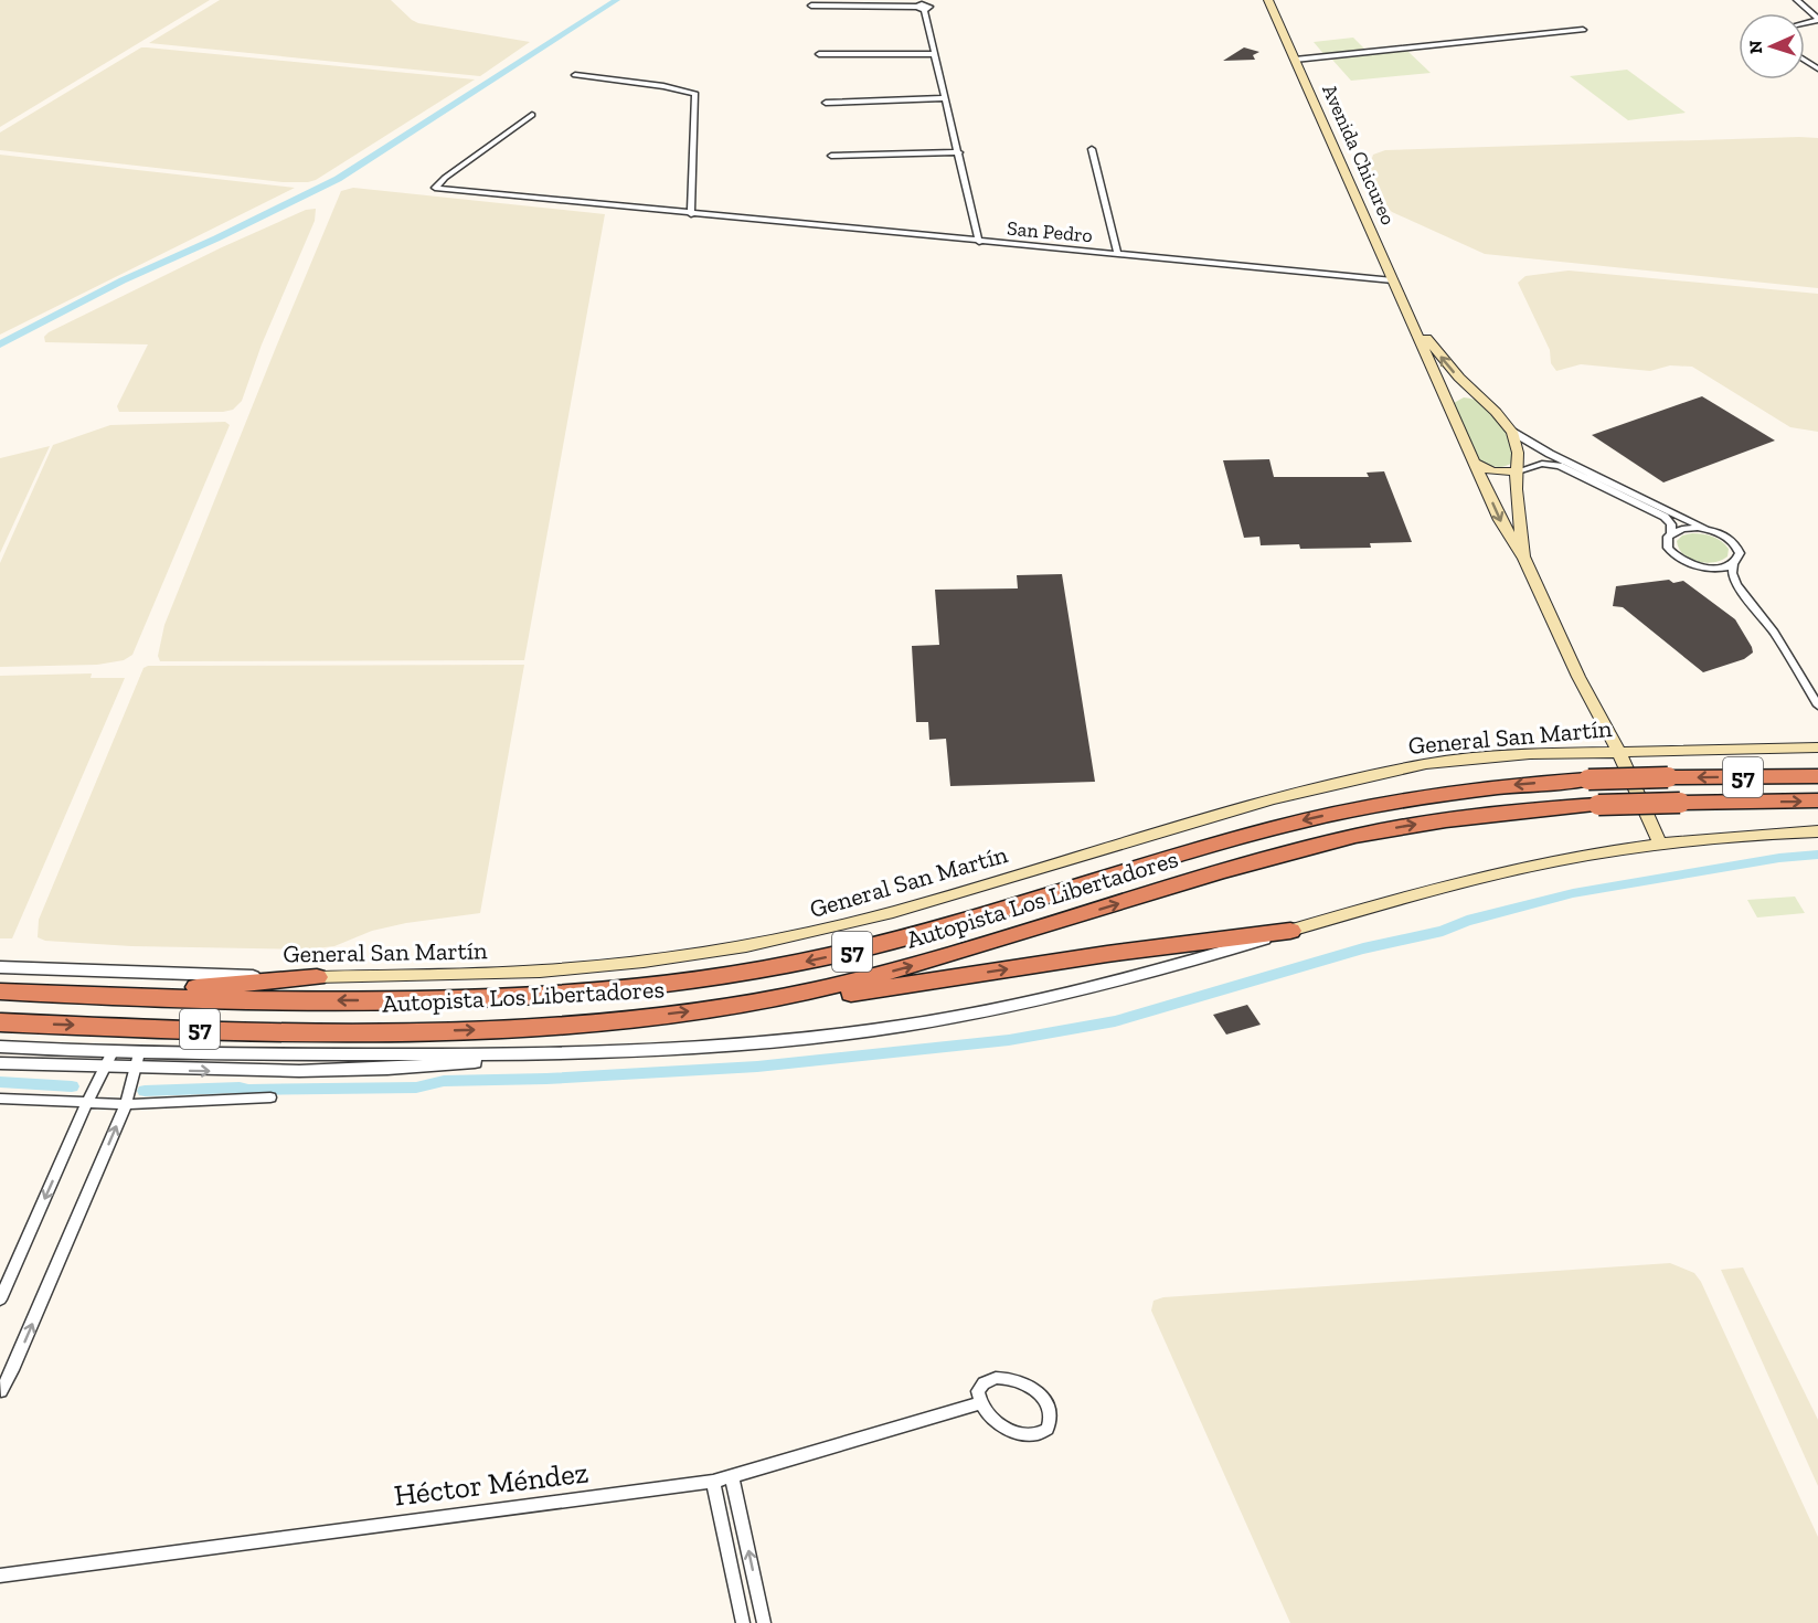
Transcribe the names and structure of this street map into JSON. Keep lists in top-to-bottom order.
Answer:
{
  "streets": {
    "highway": ["57", "Autopista Los Libertadores"],
    "main road": ["Avenida Chicureo", "General San Martín"],
    "street": ["San Pedro", "Héctor Méndez"]
  },
  "crossings": [
    ["Avenida Chicureo", "San Pedro"],
    ["Avenida Chicureo", "General San Martín"]
  ],
  "north": "left"
}
